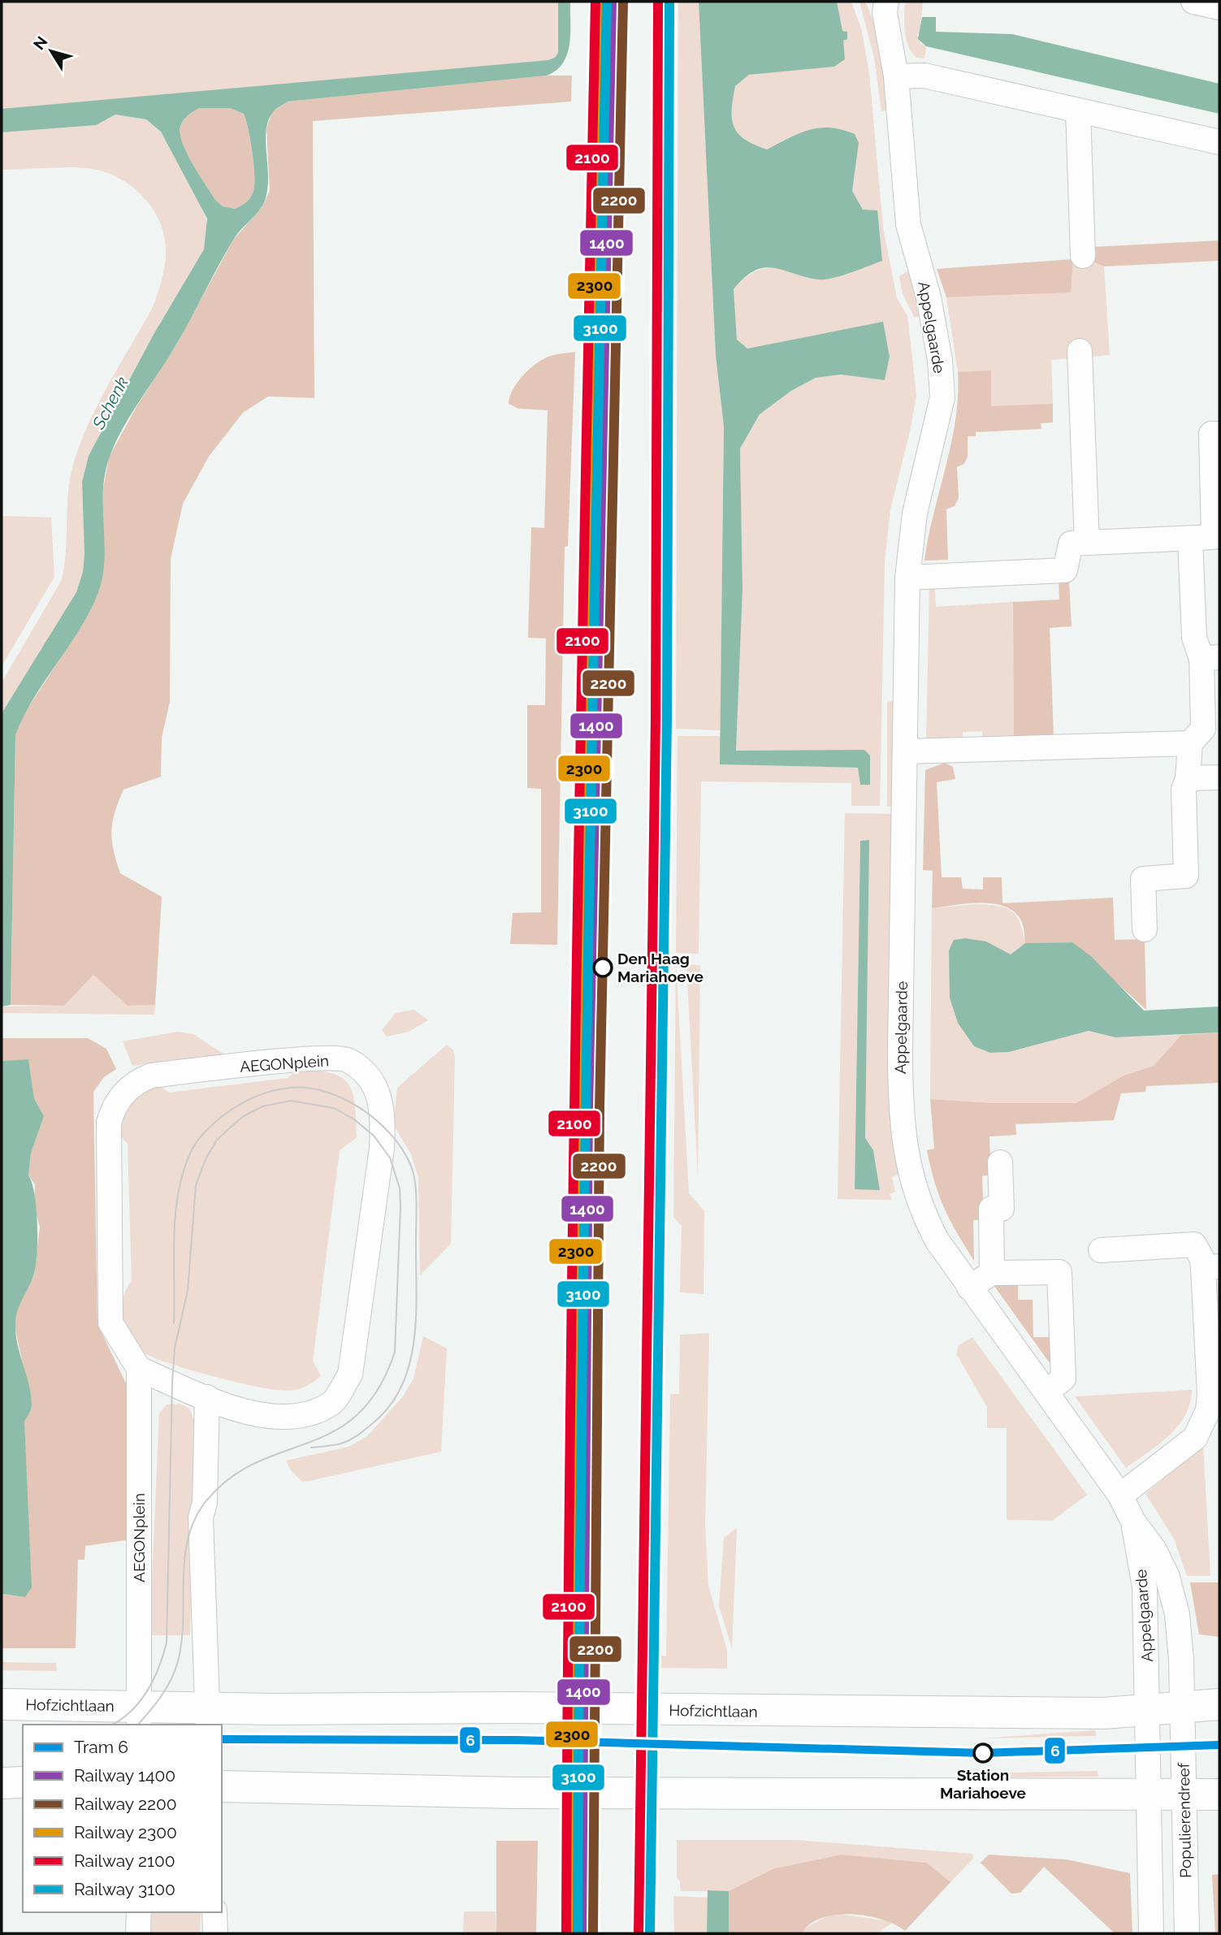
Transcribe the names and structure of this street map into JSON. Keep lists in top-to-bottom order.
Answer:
{
  "streets": {
    "main road": ["Hofzichtlaan"],
    "street": ["Appelgaarde", "AEGONplein", "Populierendreef"]
  },
  "crossings": [
    ["Appelgaarde", "Hofzichtlaan"],
    ["Appelgaarde", "Populierendreef"],
    ["AEGONplein", "Hofzichtlaan"],
    ["Hofzichtlaan", "Populierendreef"]
  ],
  "water": ["Schenk"],
  "places": ["Den Haag Mariahoeve", "Station Mariahoeve"],
  "lines": [
    "rail line 1400",
    "rail line 2200",
    "rail line 2300",
    "rail line 2100",
    "rail line 3100",
    "tram line 6"
  ],
  "legend": [
    "Tram 6",
    "Railway 1400",
    "Railway 2200",
    "Railway 2300",
    "Railway 2100",
    "Railway 3100"
  ],
  "north": "top left"
}
